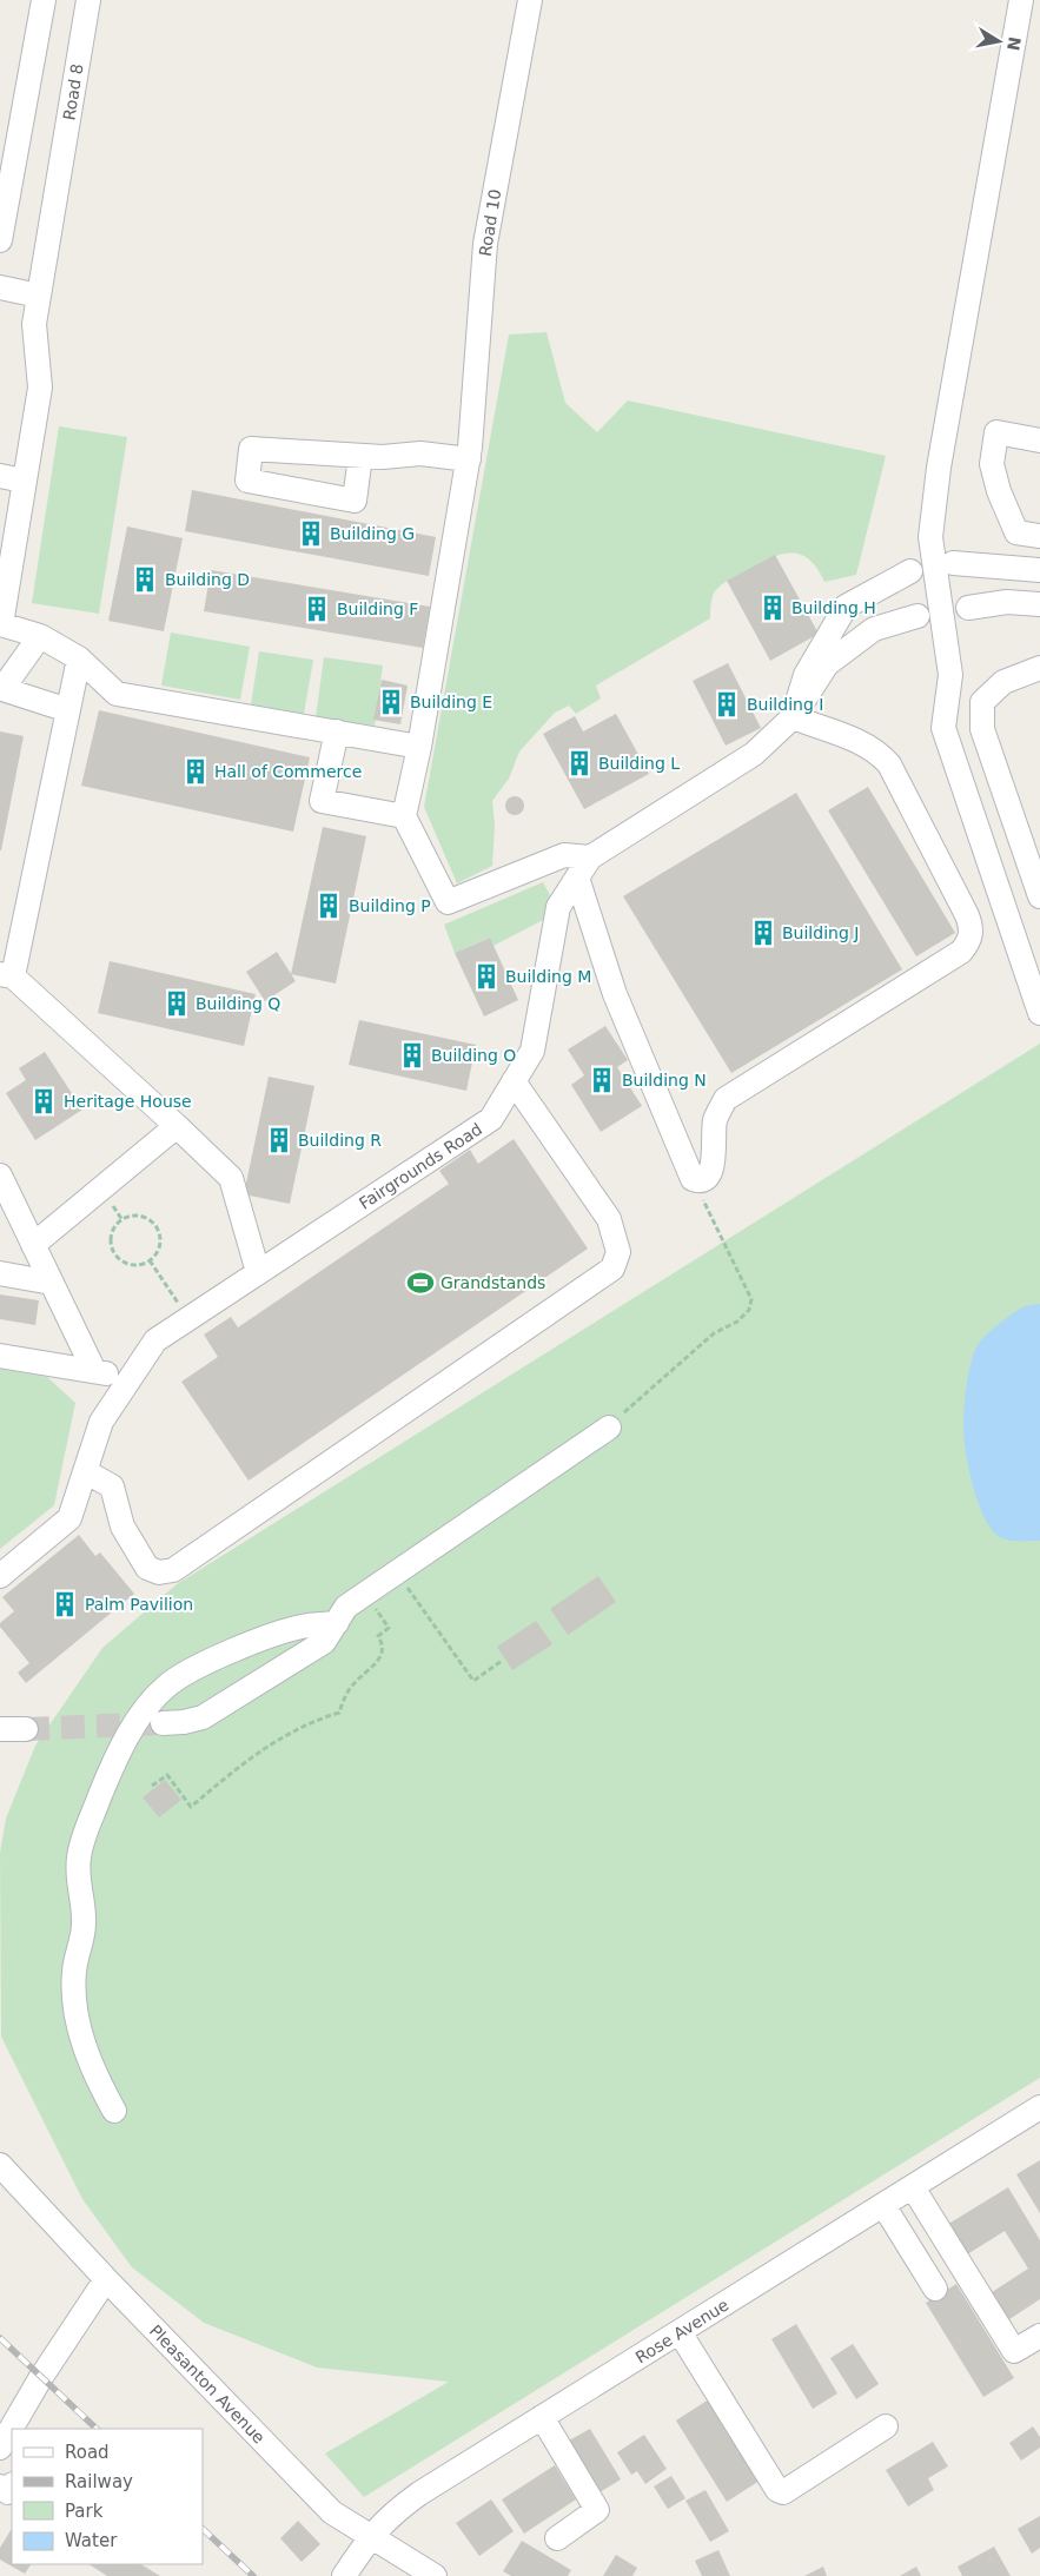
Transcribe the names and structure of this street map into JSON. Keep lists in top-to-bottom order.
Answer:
{
  "streets": {
    "street": [
      "Road 8",
      "Road 10",
      "Fairgrounds Road",
      "Rose Avenue",
      "Pleasanton Avenue"
    ]
  },
  "crossings": [
    ["Rose Avenue", "Pleasanton Avenue"]
  ],
  "places": {
    "building": [
      "Building G",
      "Building D",
      "Building H",
      "Building F",
      "Building E",
      "Building I",
      "Building L",
      "Hall of Commerce",
      "Building P",
      "Building J",
      "Building M",
      "Building Q",
      "Building O",
      "Building N",
      "Heritage House",
      "Building R",
      "Palm Pavilion"
    ],
    "sports": ["Grandstands"]
  },
  "legend": [
    "Road",
    "Railway",
    "Park",
    "Water"
  ],
  "north": "right"
}
